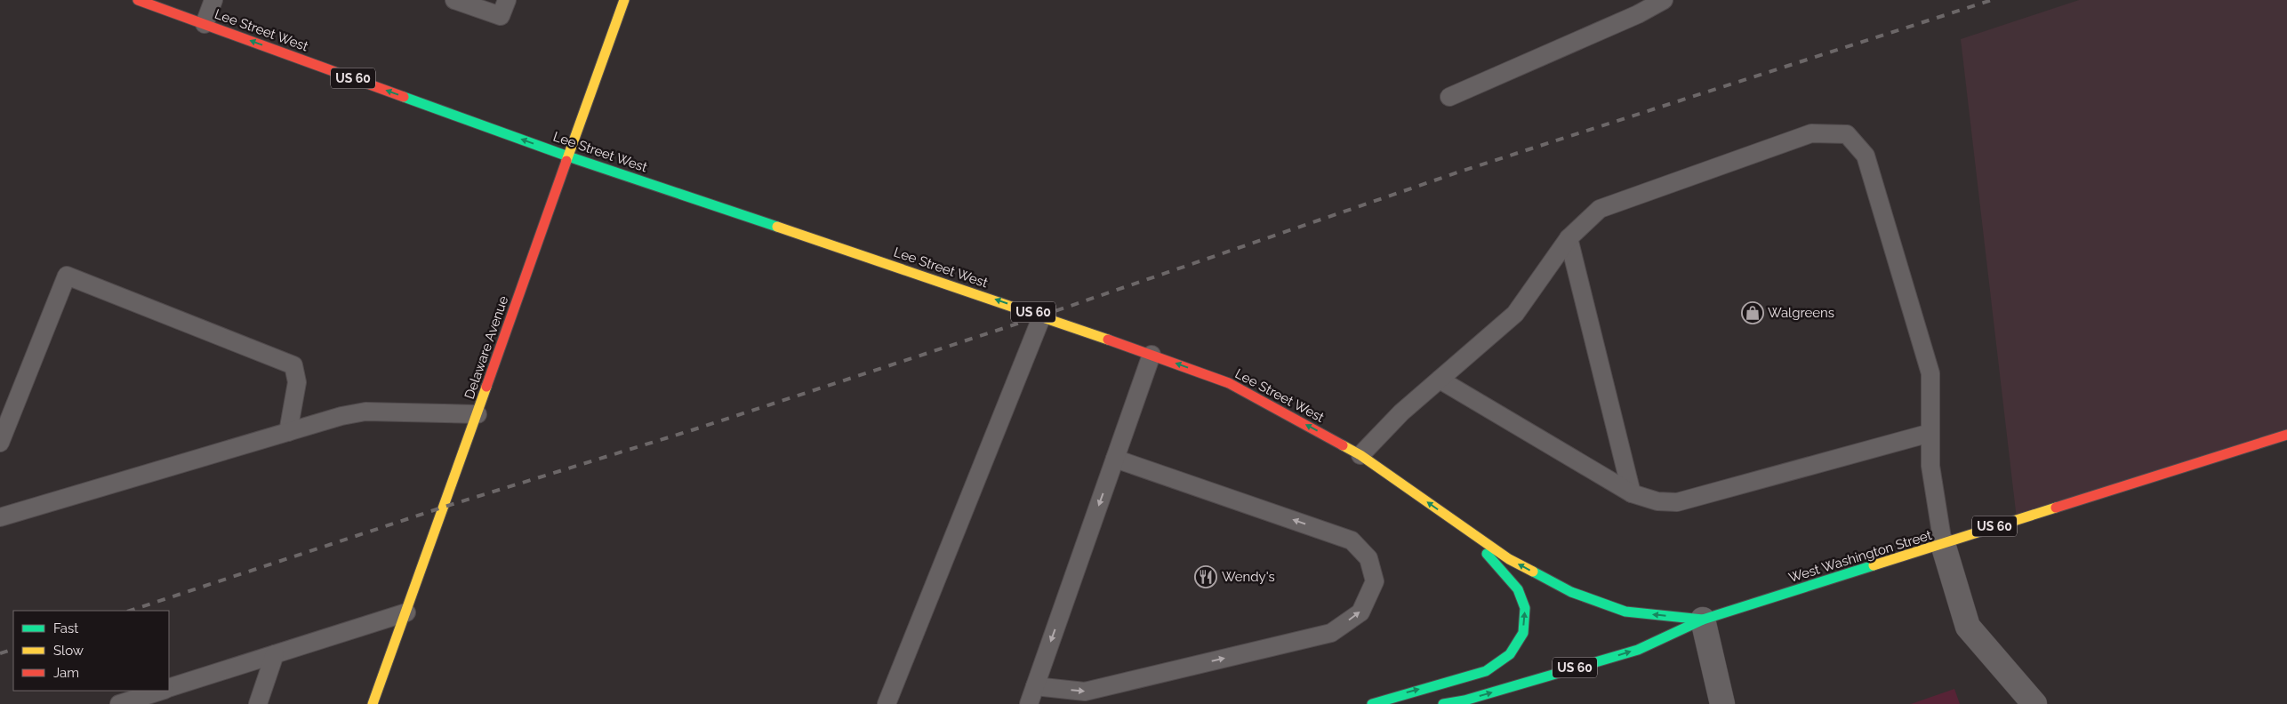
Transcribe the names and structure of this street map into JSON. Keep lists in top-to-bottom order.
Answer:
{
  "streets": {
    "main road": [
      "Lee Street West",
      "US 60",
      "Delaware Avenue",
      "West Washington Street"
    ]
  },
  "crossings": [
    ["Lee Street West", "Delaware Avenue"],
    ["Lee Street West", "West Washington Street"]
  ],
  "one_way": ["Lee Street West"],
  "places": {
    "shop": ["Walgreens"],
    "restaurant": ["Wendy's"]
  },
  "legend": ["Fast", "Slow", "Jam"]
}
